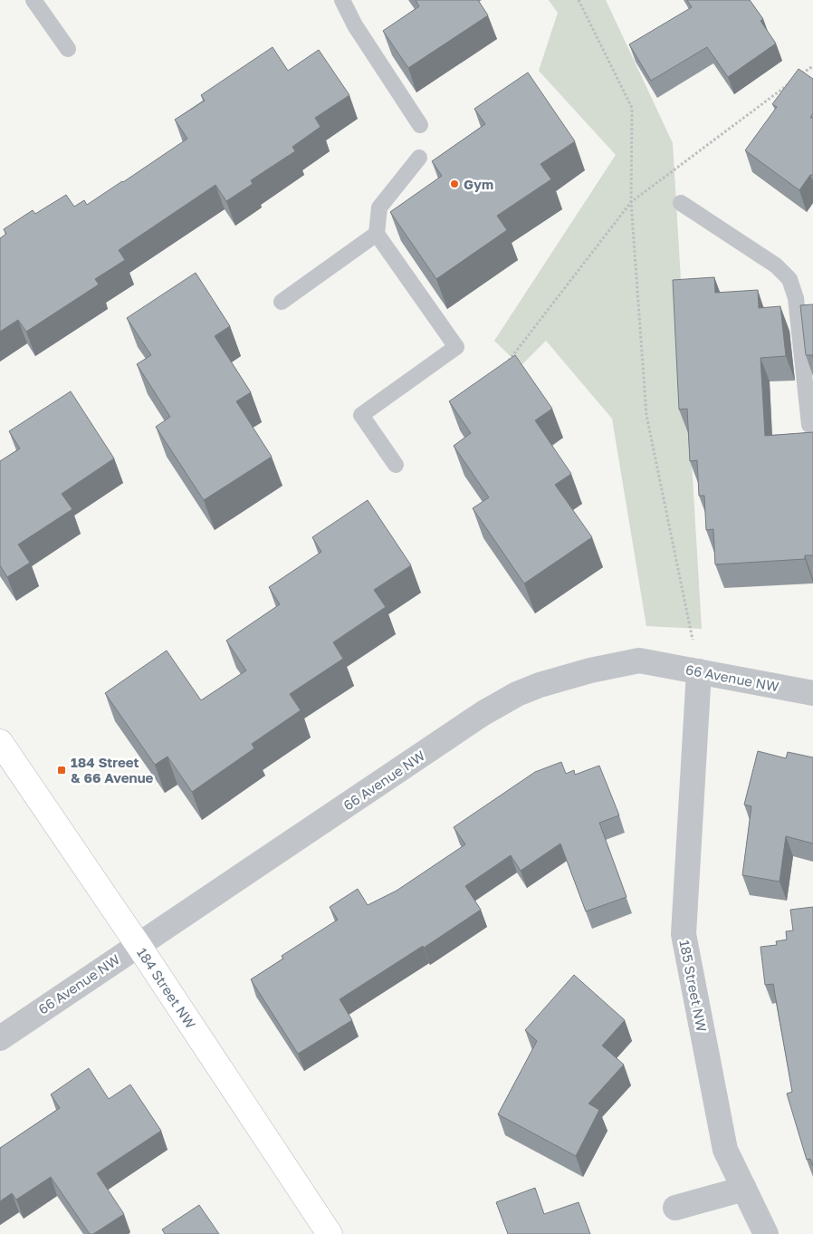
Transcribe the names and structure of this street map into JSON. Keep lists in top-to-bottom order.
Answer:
{
  "streets": {
    "street": ["66 Avenue NW", "185 Street NW", "184 Street NW"]
  },
  "crossings": [
    ["66 Avenue NW", "185 Street NW"],
    ["66 Avenue NW", "184 Street NW"]
  ],
  "places": {
    "other": ["Gym"],
    "transit": ["184 Street & 66 Avenue"]
  }
}
